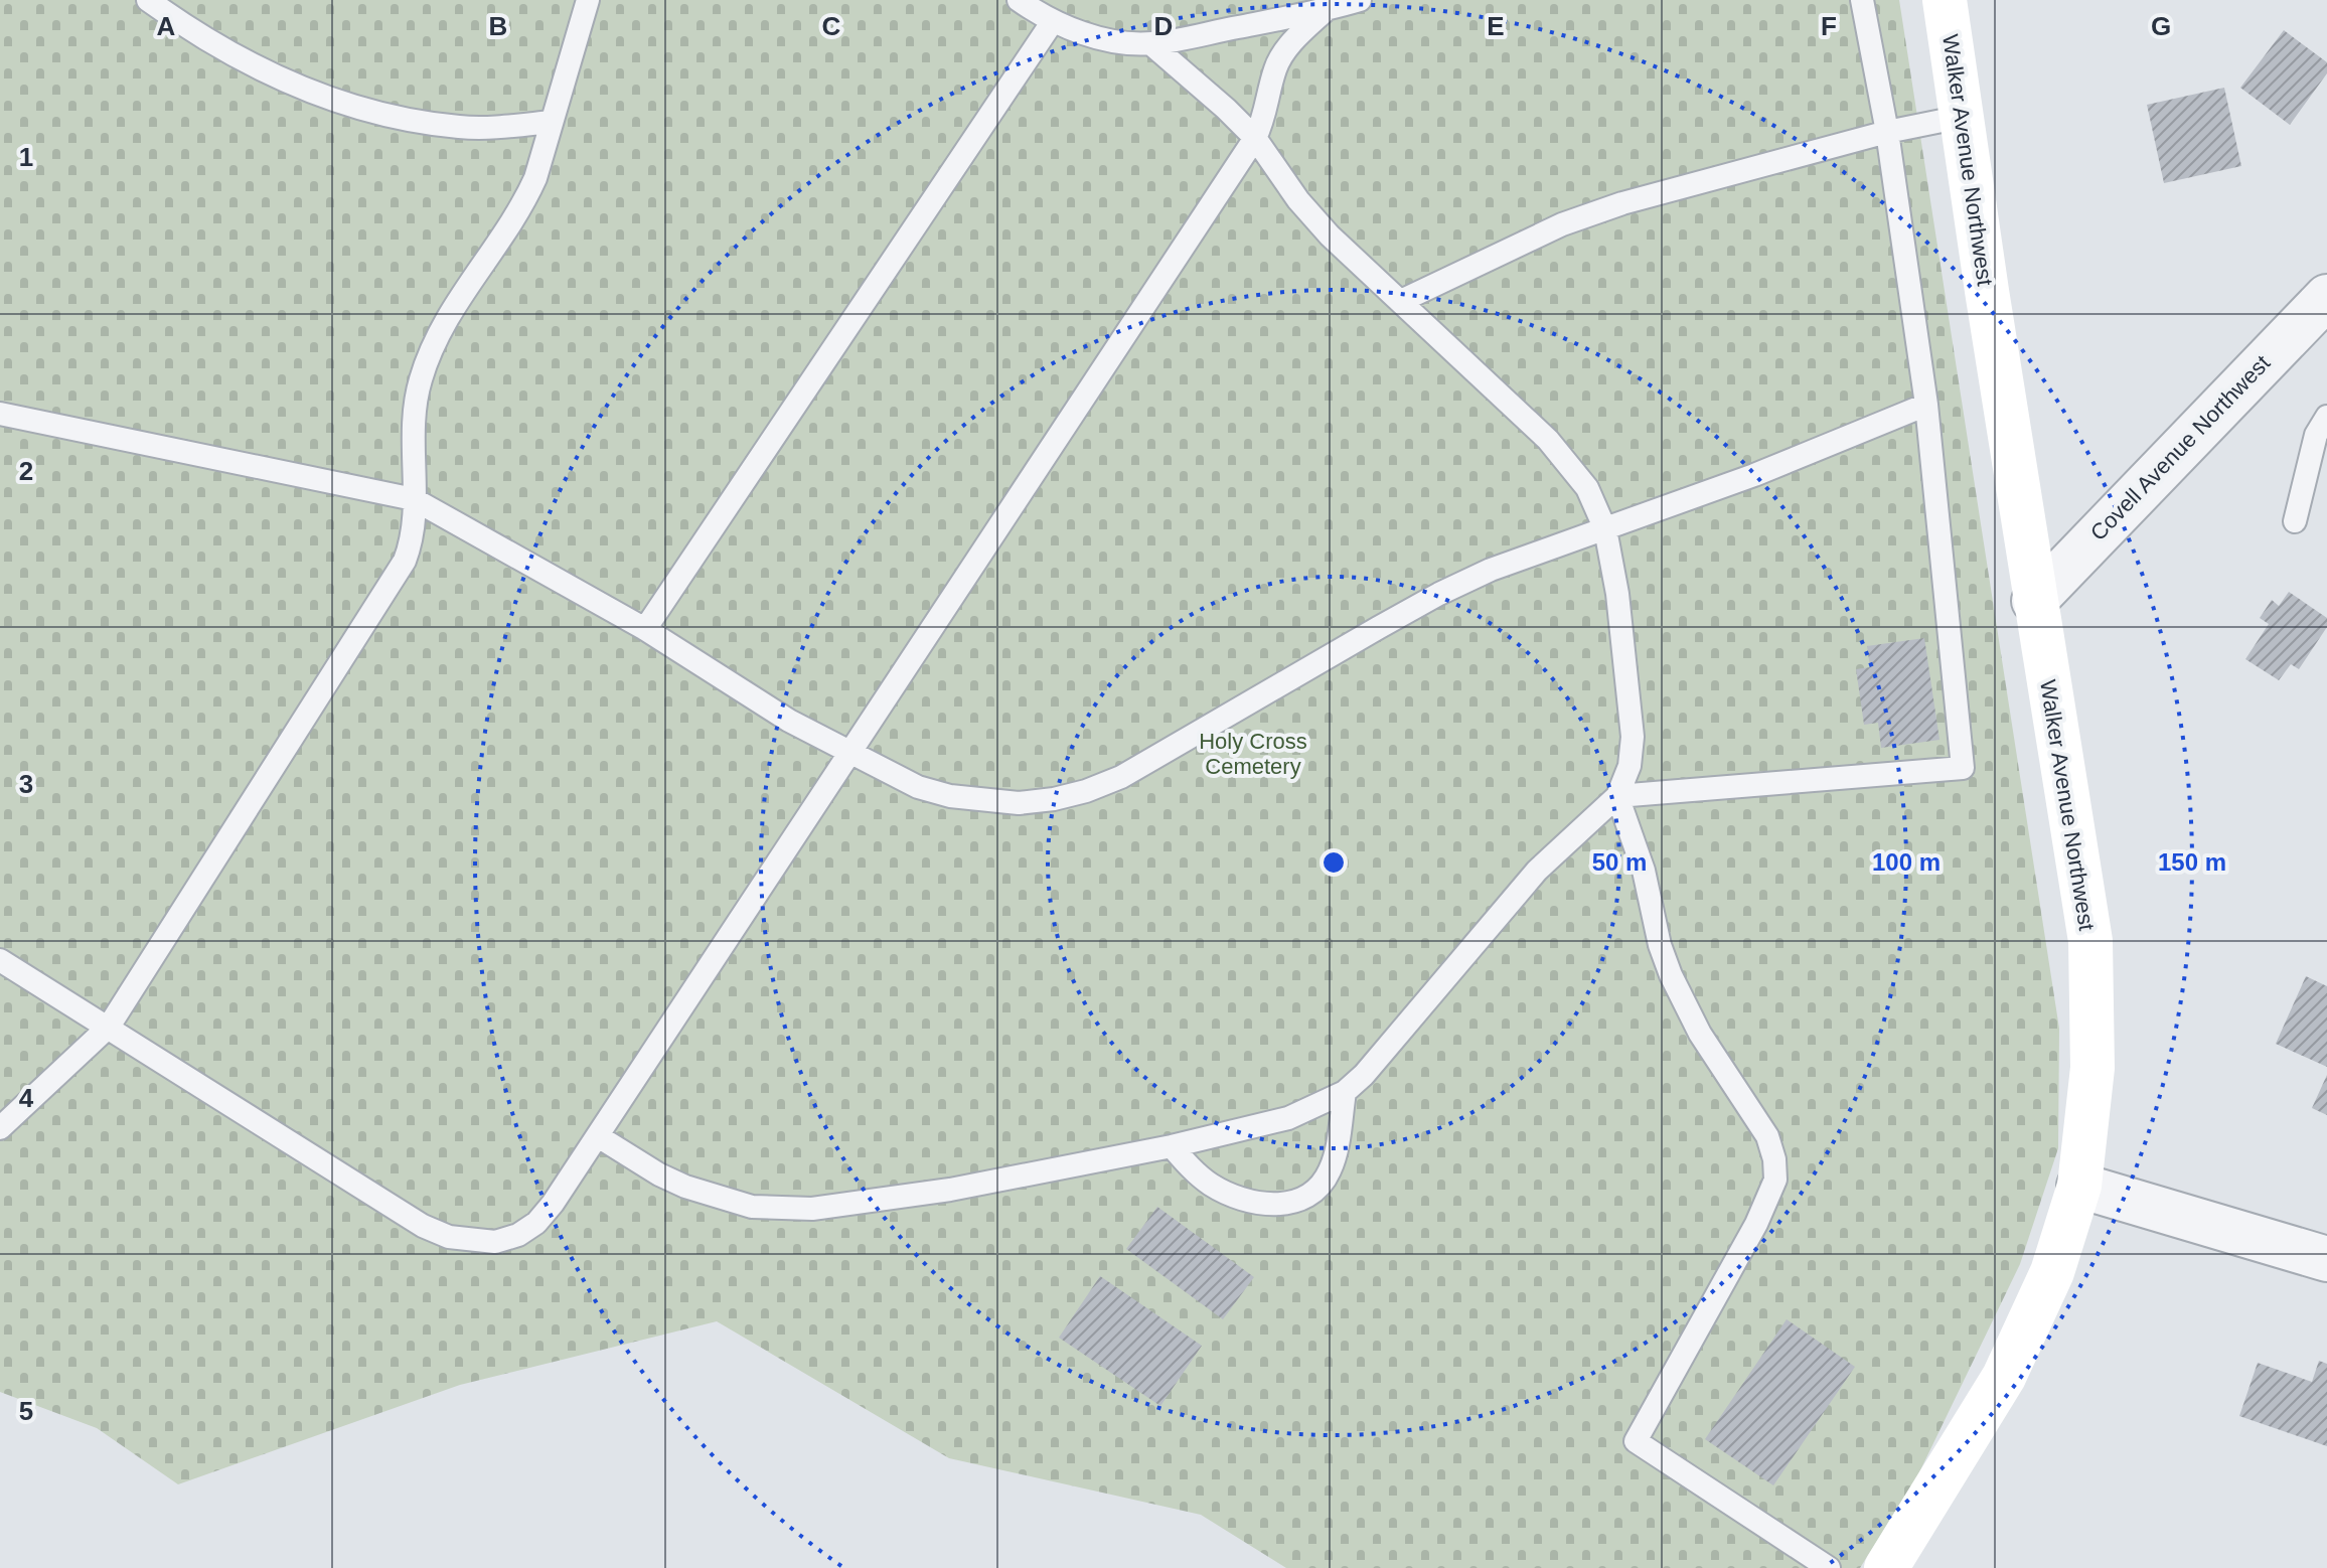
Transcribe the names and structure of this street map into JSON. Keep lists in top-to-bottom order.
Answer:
{
  "streets": {
    "main road": ["Walker Avenue Northwest"],
    "street": ["Covell Avenue Northwest"]
  },
  "crossings": [
    ["Walker Avenue Northwest", "Covell Avenue Northwest"]
  ],
  "parks": ["Holy Cross Cemetery"],
  "grid": {
    "columns": [
      "A",
      "B",
      "C",
      "D",
      "E",
      "F",
      "G"
    ],
    "rows": [
      "1",
      "2",
      "3",
      "4",
      "5"
    ]
  },
  "rings": ["50 m", "100 m", "150 m"]
}
